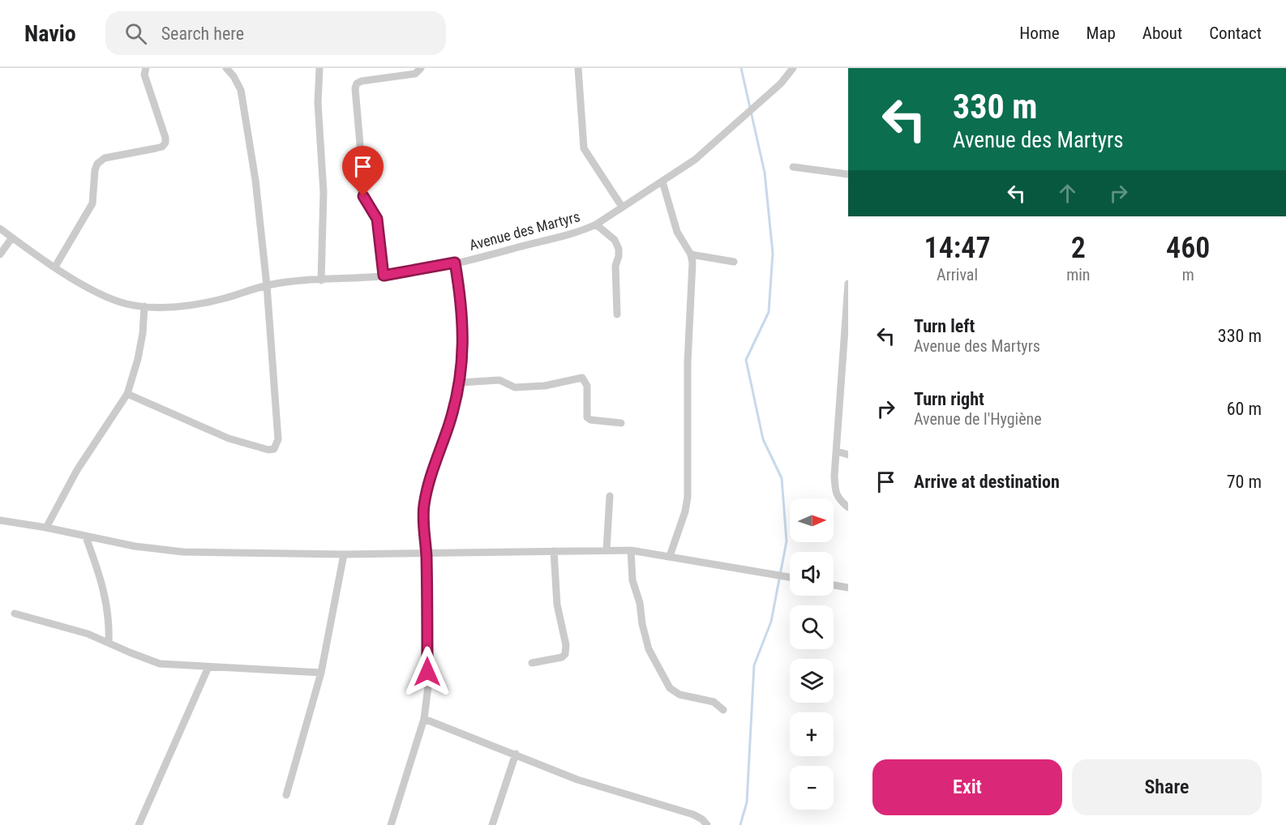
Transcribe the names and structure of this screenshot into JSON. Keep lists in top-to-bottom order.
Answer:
{
  "streets": {
    "street": ["Avenue des Martyrs"]
  },
  "north": "right",
  "page": {
    "header": "Navio",
    "search": "Search here",
    "nav": [
      "Home",
      "Map",
      "About",
      "Contact"
    ],
    "turn": ["330 m", "Avenue des Martyrs"],
    "eta": [
      "14:47",
      "Arrival",
      "2",
      "min",
      "460",
      "m"
    ],
    "list": [
      {
        "name": "Turn left",
        "note": "Avenue des Martyrs",
        "value": "330 m"
      },
      {
        "name": "Turn right",
        "note": "Avenue de l'Hygiène",
        "value": "60 m"
      },
      {
        "name": "Arrive at destination",
        "value": "70 m"
      }
    ],
    "map_buttons": ["+", "−"],
    "buttons": ["Exit", "Share"]
  }
}
